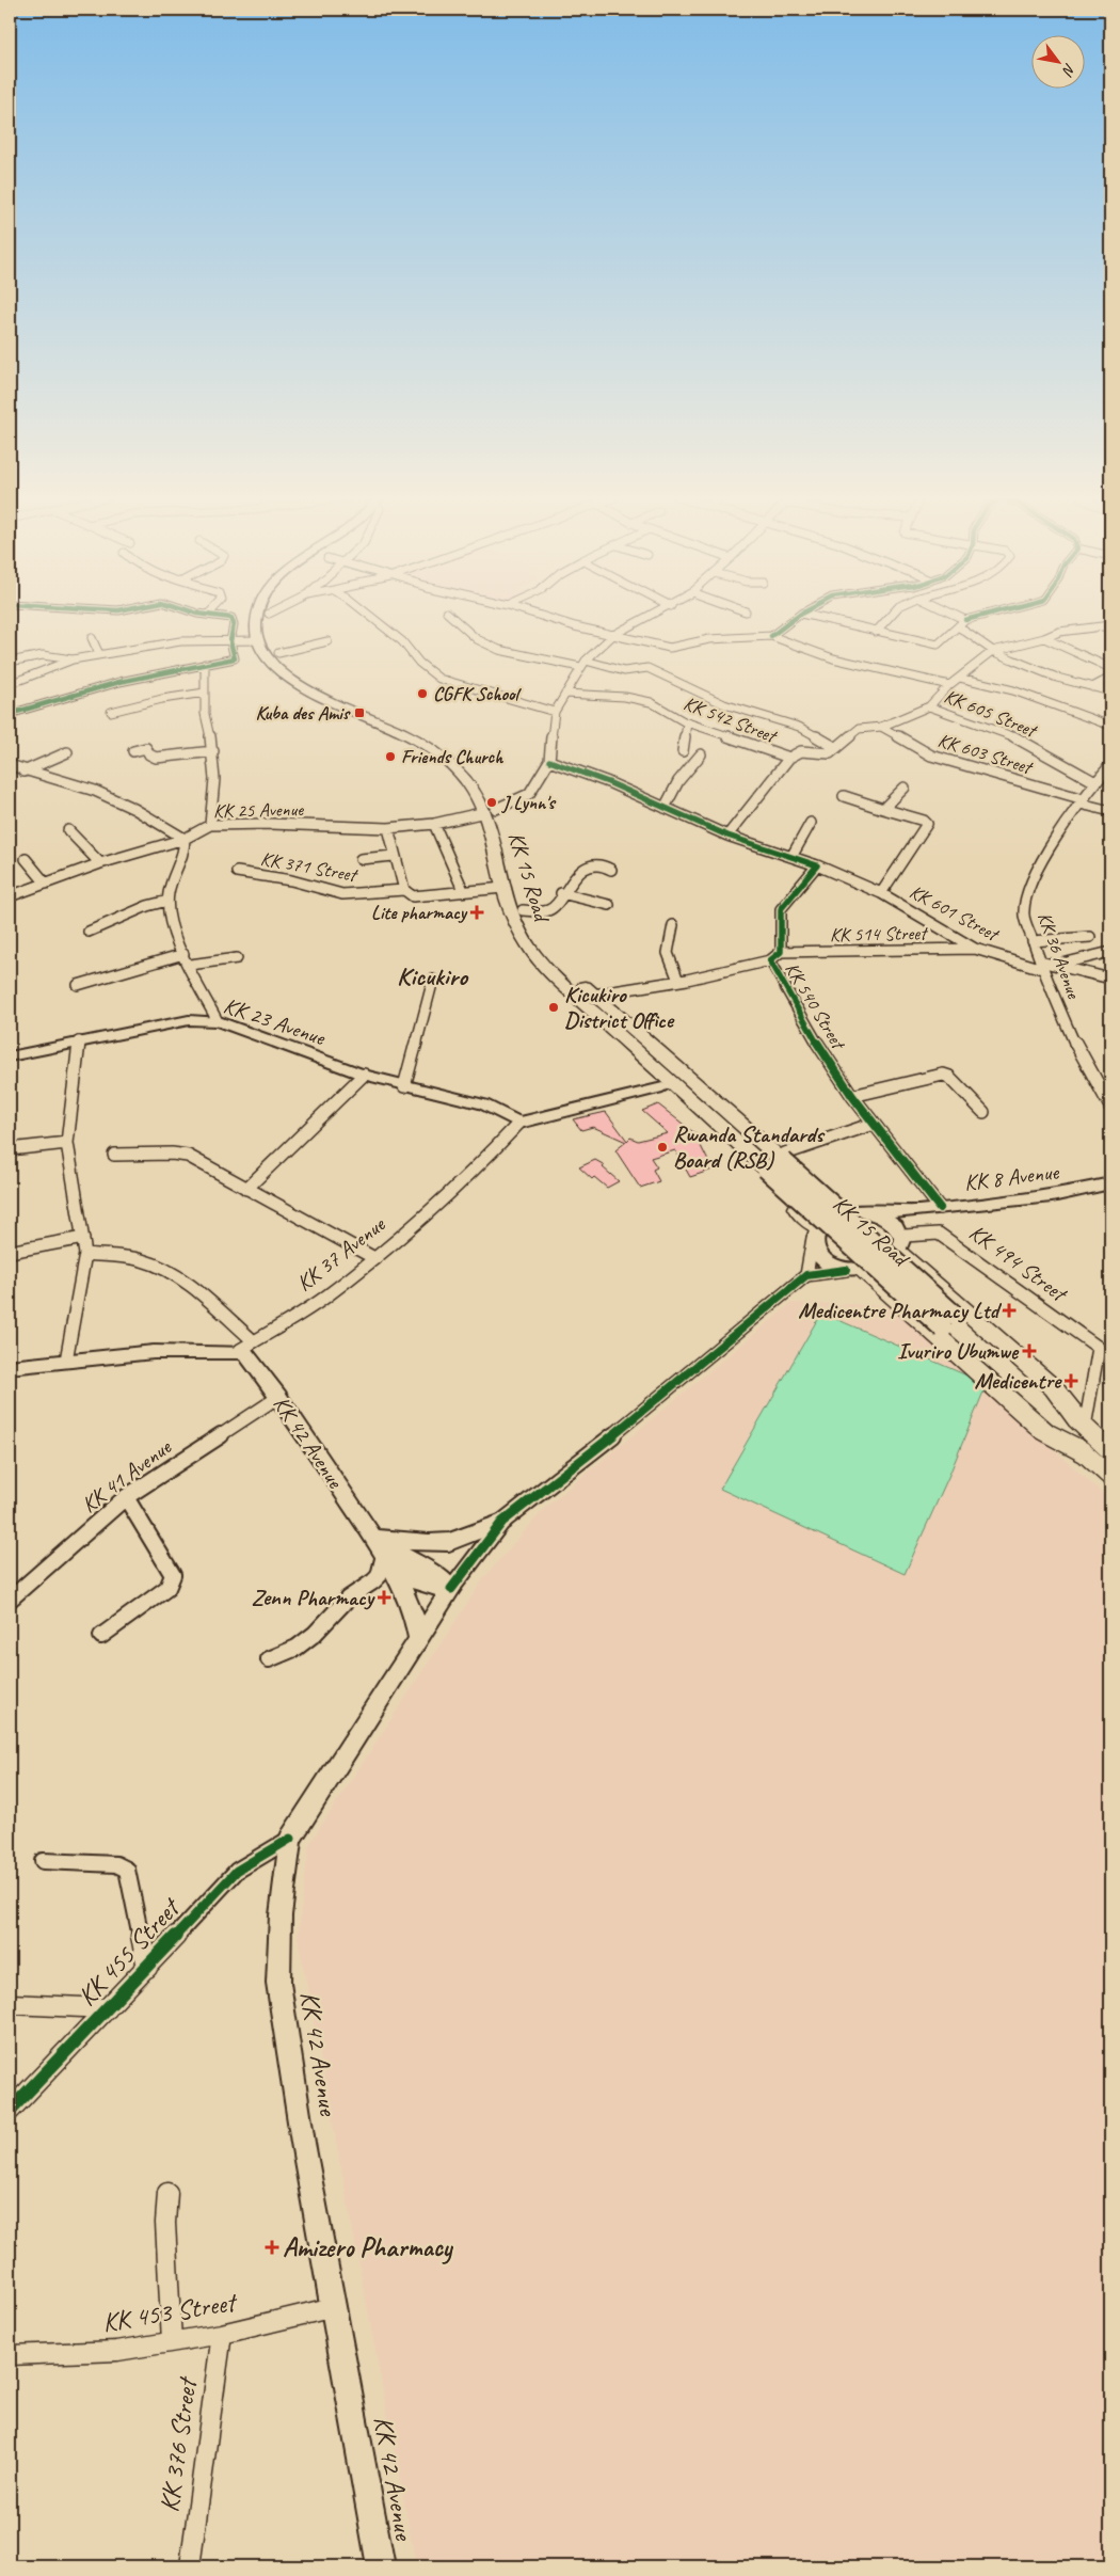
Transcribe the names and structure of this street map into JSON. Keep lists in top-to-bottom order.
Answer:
{
  "streets": {
    "highway": ["KK 15 Road"],
    "main road": ["KK 23 Avenue", "KK 8 Avenue", "KK 42 Avenue"],
    "street": [
      "KK 605 Street",
      "KK 542 Street",
      "KK 603 Street",
      "KK 25 Avenue",
      "KK 371 Street",
      "KK 601 Street",
      "KK 514 Street",
      "KK 36 Avenue",
      "KK 540 Street",
      "KK 37 Avenue",
      "KK 494 Street",
      "KK 41 Avenue",
      "KK 455 Street",
      "KK 453 Street",
      "KK 376 Street"
    ]
  },
  "crossings": [
    ["KK 605 Street", "KK 36 Avenue"],
    ["KK 603 Street", "KK 36 Avenue"],
    ["KK 25 Avenue", "KK 15 Road"],
    ["KK 371 Street", "KK 15 Road"],
    ["KK 15 Road", "KK 494 Street"],
    ["KK 601 Street", "KK 514 Street"],
    ["KK 601 Street", "KK 36 Avenue"],
    ["KK 601 Street", "KK 540 Street"],
    ["KK 514 Street", "KK 540 Street"],
    ["KK 540 Street", "KK 8 Avenue"],
    ["KK 23 Avenue", "KK 37 Avenue"],
    ["KK 8 Avenue", "KK 494 Street"],
    ["KK 37 Avenue", "KK 42 Avenue"],
    ["KK 42 Avenue", "KK 41 Avenue"],
    ["KK 42 Avenue", "KK 455 Street"],
    ["KK 42 Avenue", "KK 453 Street"],
    ["KK 453 Street", "KK 376 Street"]
  ],
  "districts": ["Kicukiro"],
  "places": {
    "other": [
      "CGFK School",
      "Friends Church",
      "J Lynn's",
      "Kicukiro District Office",
      "Rwanda Standards Board (RSB)"
    ],
    "transit": ["Kuba des Amis"],
    "health": [
      "Lite pharmacy",
      "Medicentre Pharmacy Ltd",
      "Ivuriro Ubumwe",
      "Medicentre",
      "Zenn Pharmacy",
      "Amizero Pharmacy"
    ]
  },
  "north": "bottom right"
}
